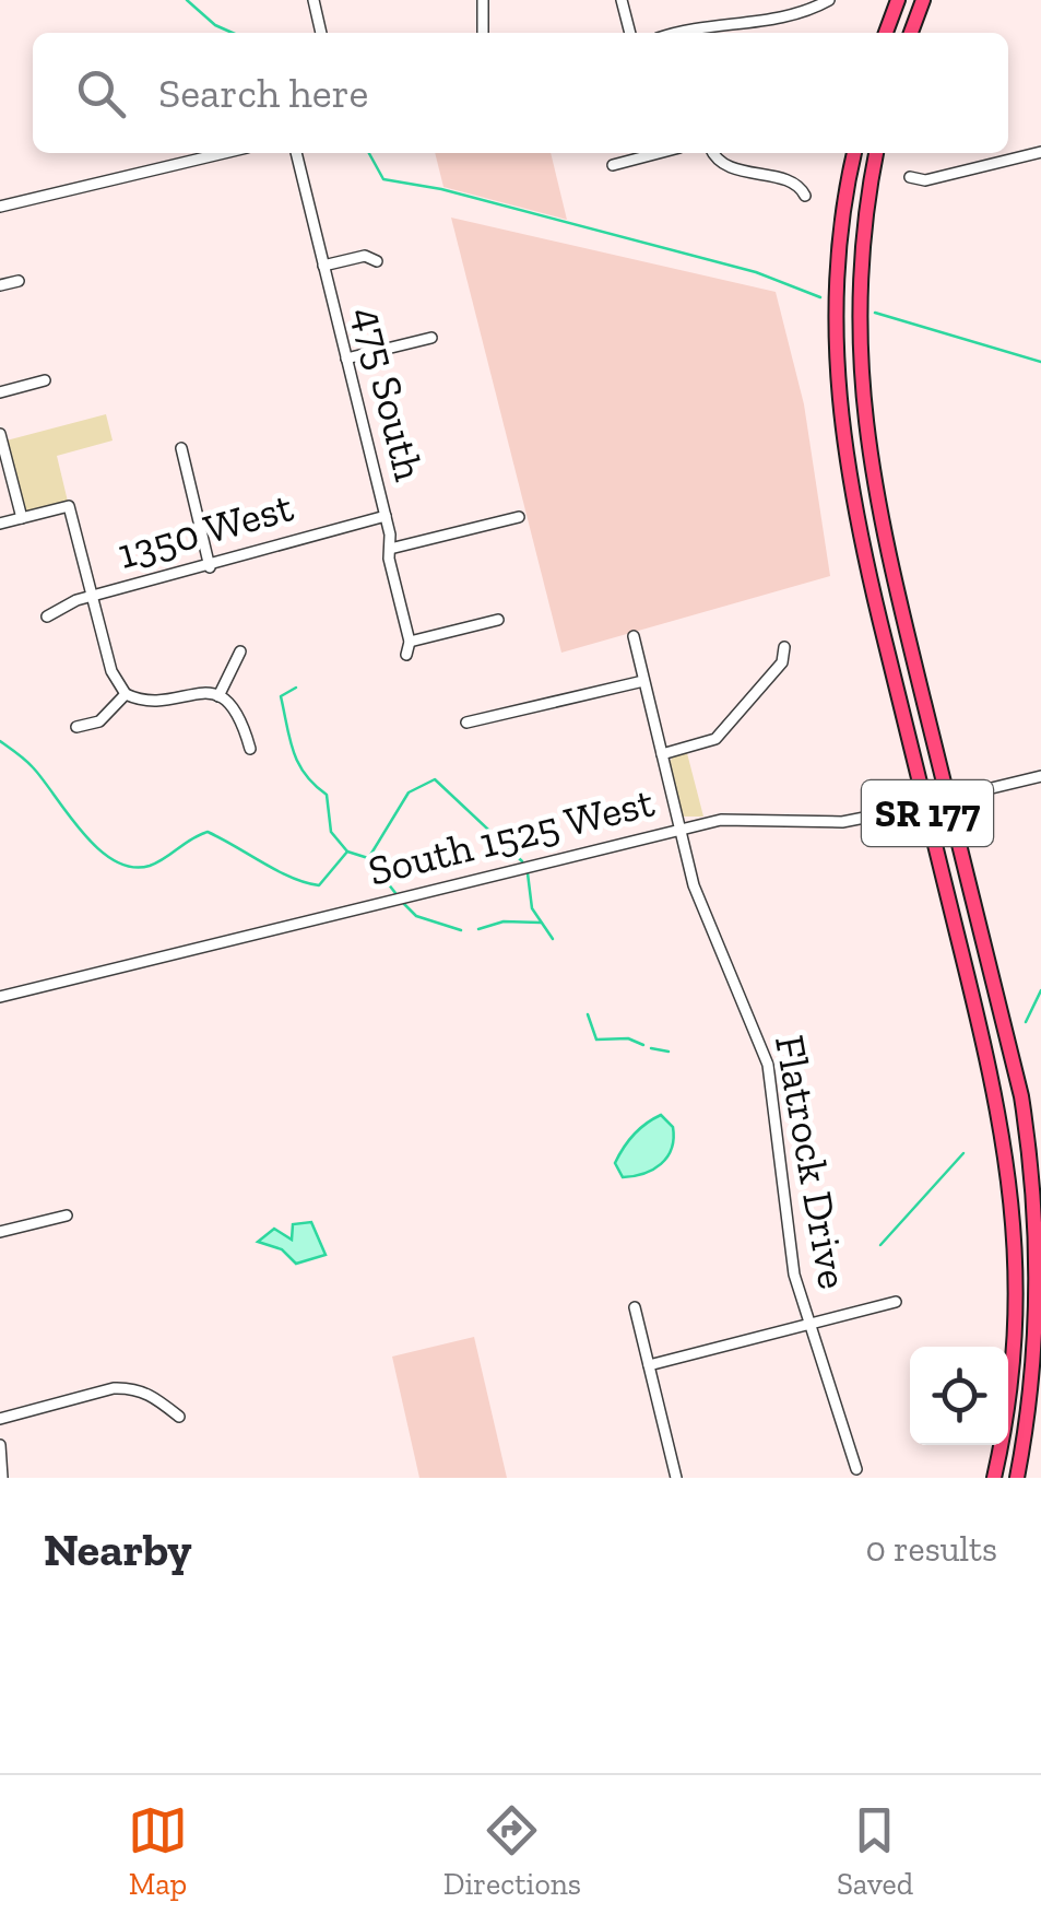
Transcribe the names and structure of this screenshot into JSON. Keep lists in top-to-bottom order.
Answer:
{
  "streets": {
    "highway": ["SR 177"],
    "street": [
      "475 South",
      "1350 West",
      "South 1525 West",
      "Flatrock Drive"
    ]
  },
  "crossings": [
    ["475 South", "1350 West"],
    ["South 1525 West", "Flatrock Drive"]
  ],
  "page": {
    "search": "Search here",
    "heading": ["Nearby", "0 results"],
    "nav": ["Map", "Directions", "Saved"]
  }
}
